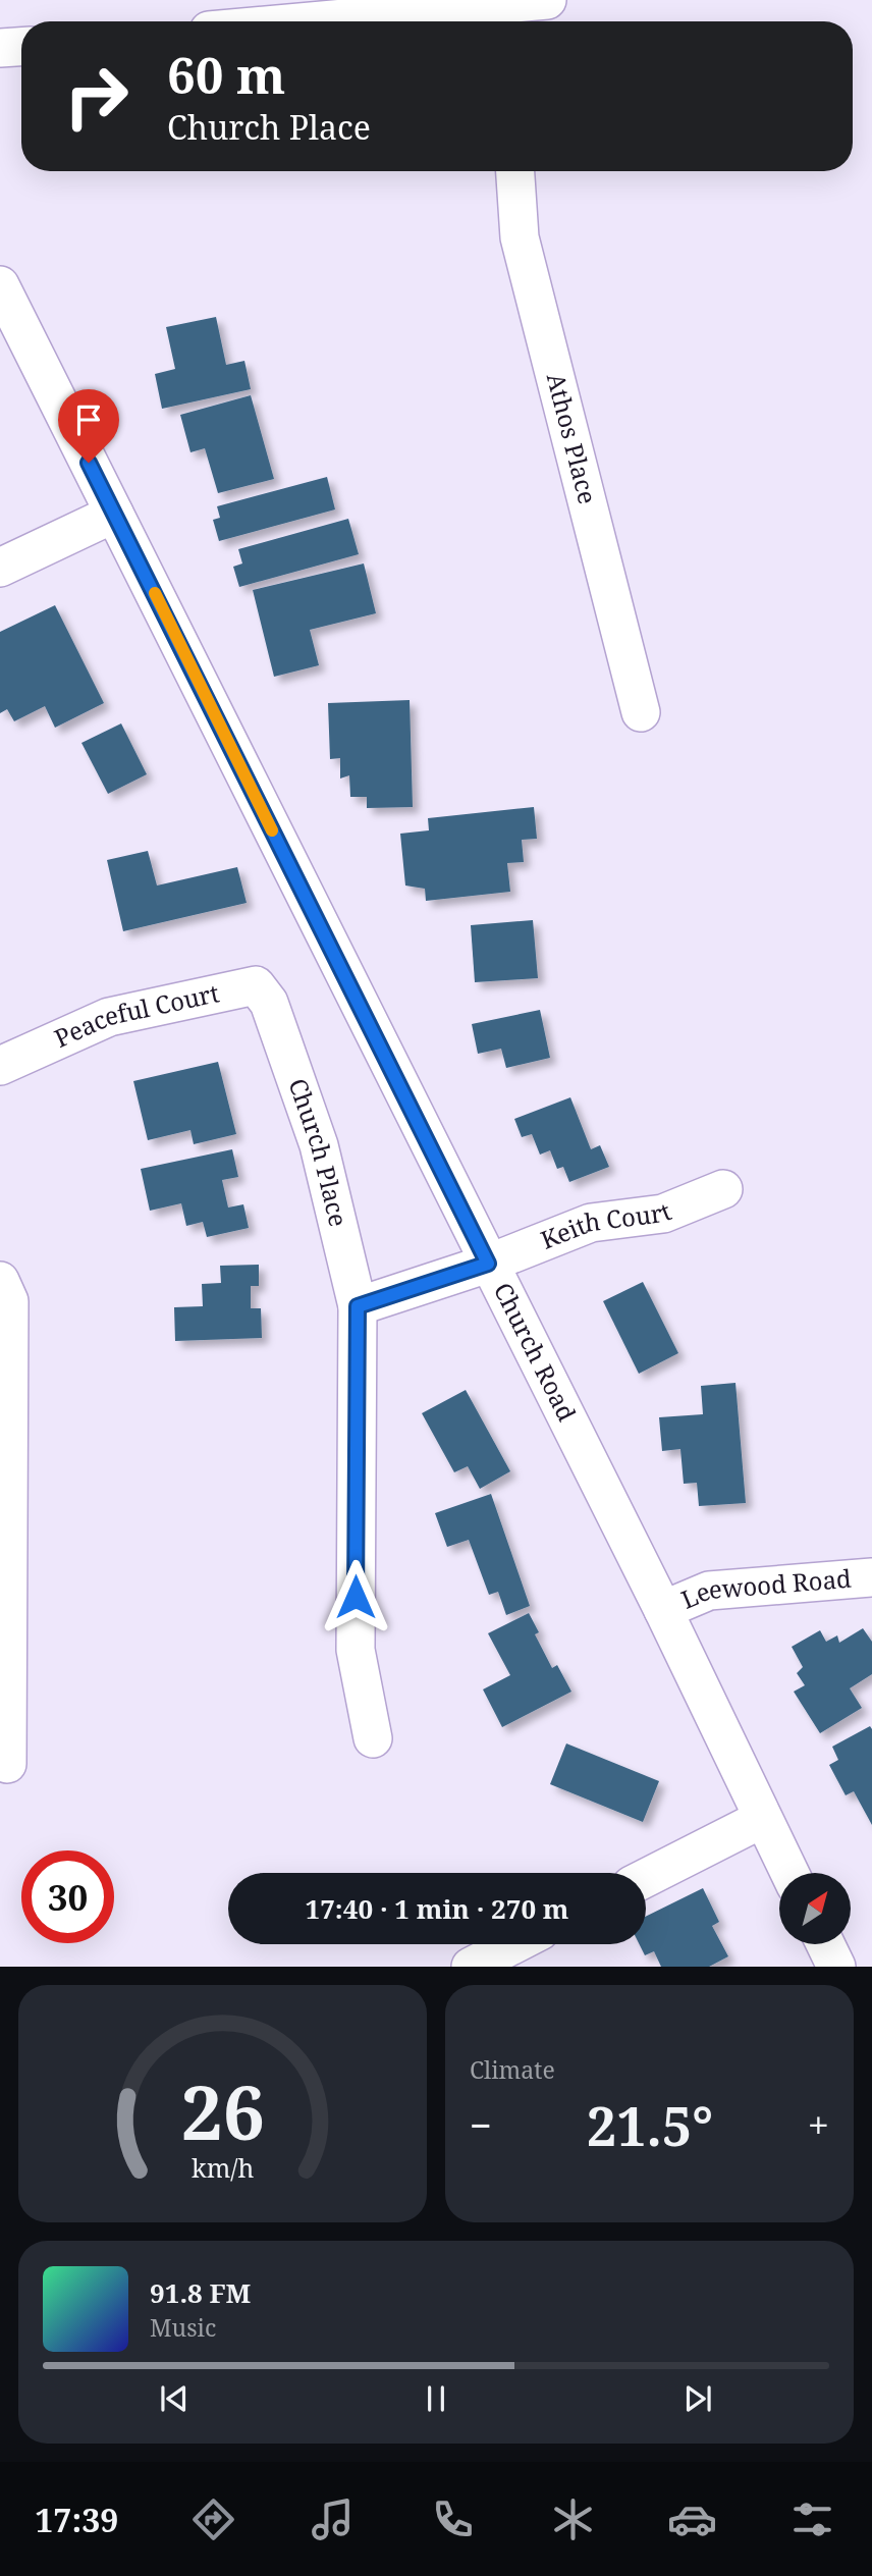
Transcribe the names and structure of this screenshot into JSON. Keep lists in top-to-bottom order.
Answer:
{
  "streets": {
    "street": [
      "Athos Place",
      "Peaceful Court",
      "Church Place",
      "Keith Court",
      "Church Road",
      "Leewood Road"
    ]
  },
  "crossings": [
    ["Peaceful Court", "Church Place"],
    ["Keith Court", "Church Road"],
    ["Church Road", "Leewood Road"]
  ],
  "north": "top right",
  "page": {
    "turn": ["60 m", "Church Place"],
    "limit": "30",
    "trip": "17:40 · 1 min · 270 m",
    "tile": "Climate",
    "heat": ["−", "21.5°", "+"],
    "song": ["91.8 FM", "Music"],
    "tabs": "17:39",
    "gauge": ["26", "km/h"]
  }
}
